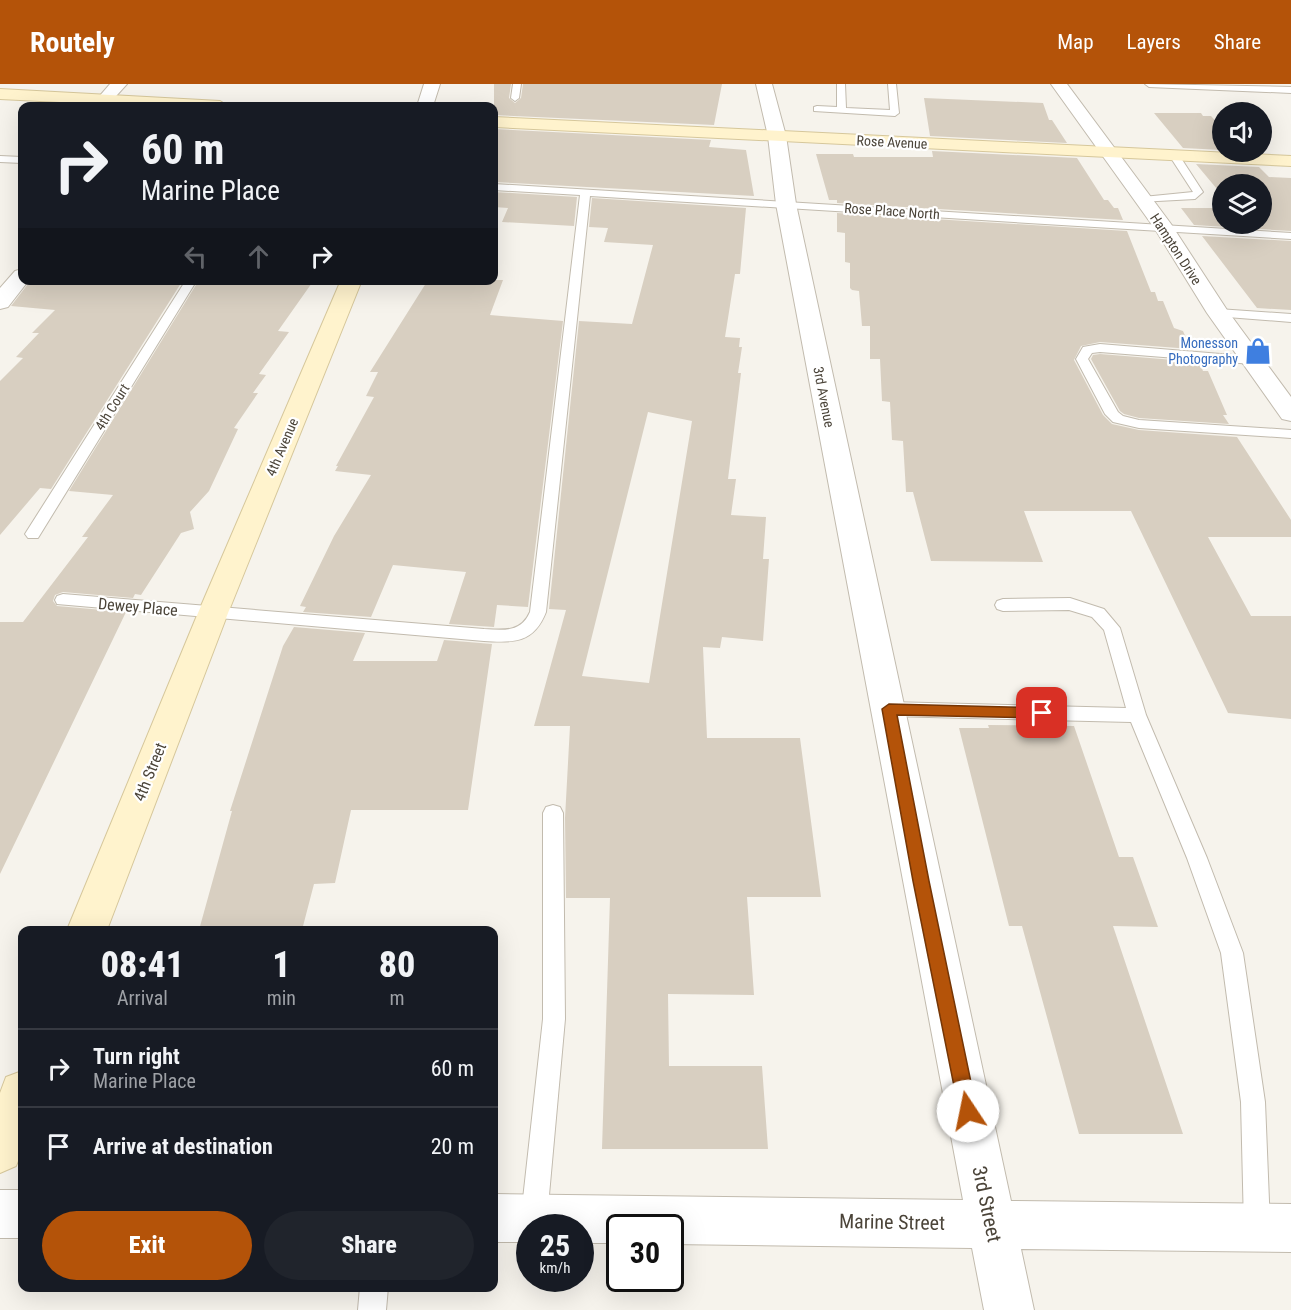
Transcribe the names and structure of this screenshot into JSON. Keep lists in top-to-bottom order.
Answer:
{
  "streets": {
    "street": [
      "Rose Avenue",
      "Hampton Drive",
      "3rd Avenue",
      "4th Avenue",
      "4th Street",
      "3rd Street",
      "Marine Street"
    ],
    "lane": ["Rose Place North", "4th Court", "Dewey Place"]
  },
  "crossings": [
    ["Rose Avenue", "Hampton Drive"],
    ["Rose Avenue", "3rd Avenue"],
    ["Rose Place North", "Hampton Drive"],
    ["Rose Place North", "3rd Avenue"],
    ["Rose Place North", "Dewey Place"],
    ["3rd Avenue", "3rd Street"],
    ["4th Avenue", "Dewey Place"],
    ["4th Avenue", "4th Street"],
    ["Dewey Place", "4th Street"],
    ["3rd Street", "Marine Street"]
  ],
  "places": {
    "shop": ["Monesson Photography"]
  },
  "page": {
    "header": "Routely",
    "nav": ["Map", "Layers", "Share"],
    "turn": ["60 m", "Marine Place"],
    "eta": [
      "08:41",
      "Arrival",
      "1",
      "min",
      "80",
      "m"
    ],
    "list": [
      {
        "name": "Turn right",
        "note": "Marine Place",
        "value": "60 m"
      },
      {
        "name": "Arrive at destination",
        "value": "20 m"
      }
    ],
    "buttons": ["Exit", "Share"],
    "speed": "25 km/h",
    "limit": "30"
  }
}
